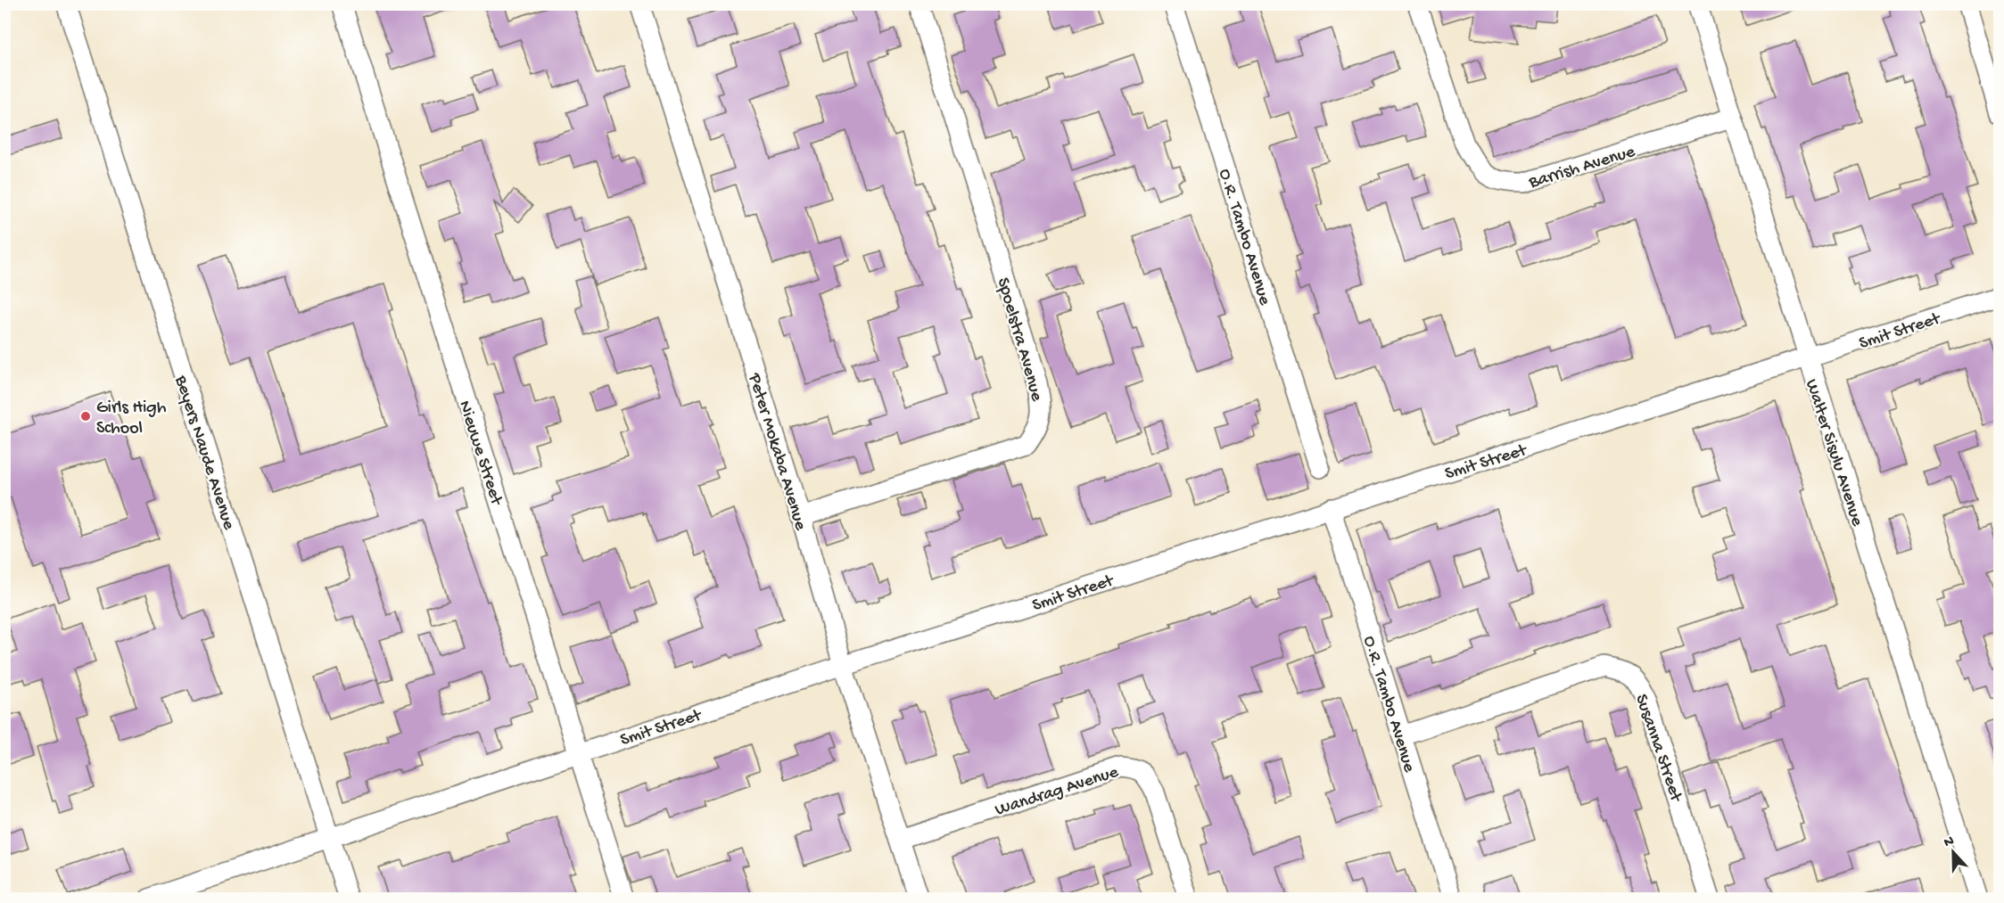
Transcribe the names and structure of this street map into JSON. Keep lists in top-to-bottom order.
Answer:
{
  "streets": {
    "street": [
      "Barrish Avenue",
      "O.R. Tambo Avenue",
      "Smit Street",
      "Spoelstra Avenue",
      "Peter Mokaba Avenue",
      "Beyers Naude Avenue",
      "Nieuwe Street",
      "Walter Sisulu Avenue",
      "Susanna Street",
      "Wandrag Avenue"
    ]
  },
  "crossings": [
    ["Barrish Avenue", "Walter Sisulu Avenue"],
    ["O.R. Tambo Avenue", "Smit Street"],
    ["O.R. Tambo Avenue", "Susanna Street"],
    ["Smit Street", "Peter Mokaba Avenue"],
    ["Smit Street", "Beyers Naude Avenue"],
    ["Smit Street", "Nieuwe Street"],
    ["Smit Street", "Walter Sisulu Avenue"],
    ["Spoelstra Avenue", "Peter Mokaba Avenue"],
    ["Peter Mokaba Avenue", "Wandrag Avenue"]
  ],
  "places": ["Girls High School"],
  "north": "top"
}
